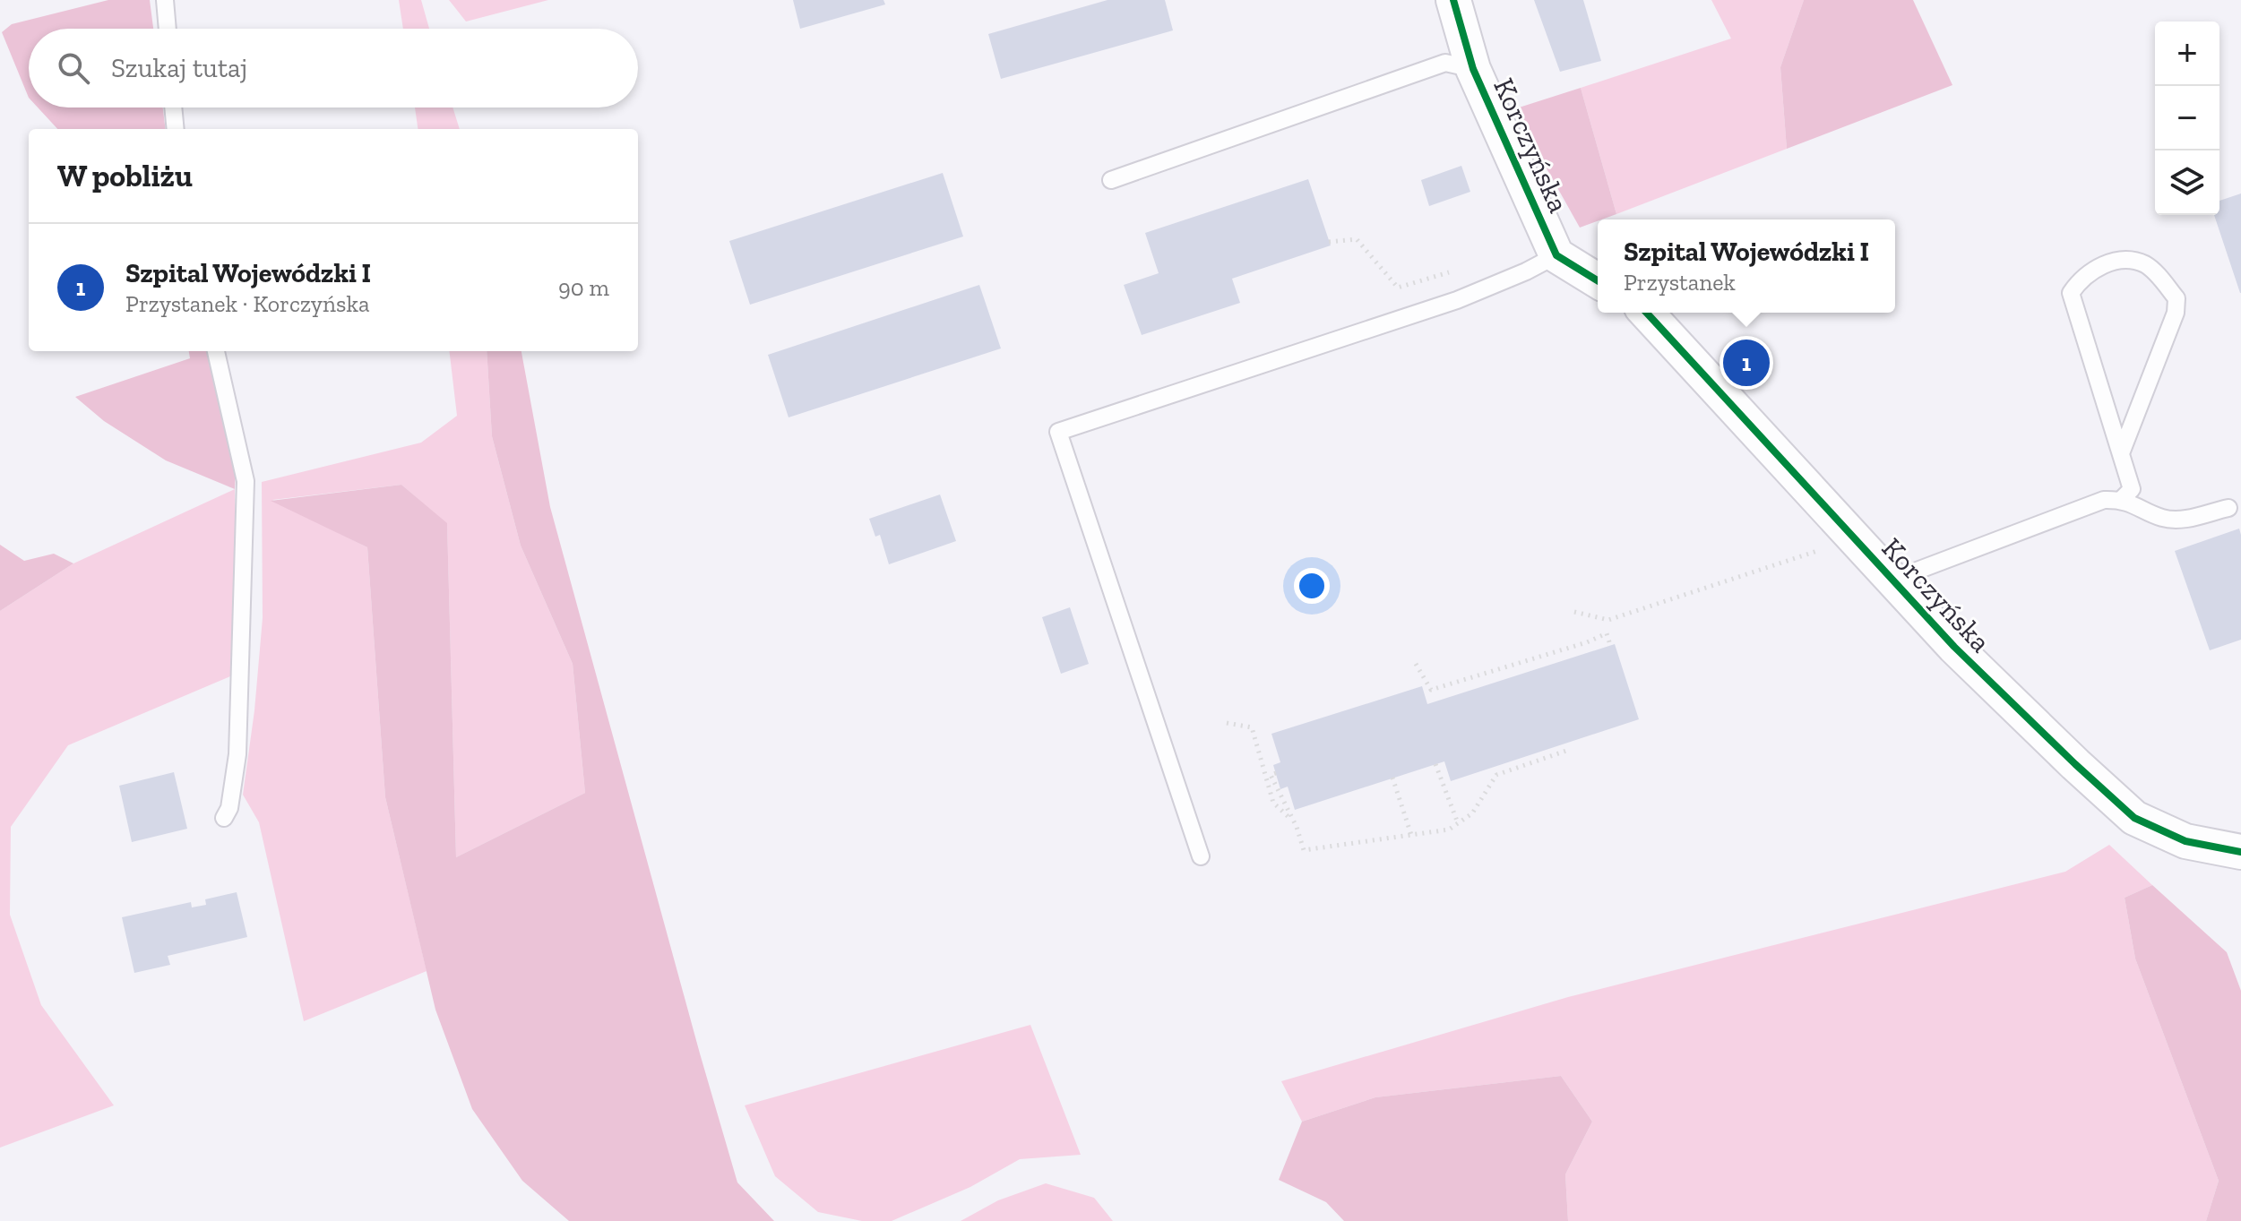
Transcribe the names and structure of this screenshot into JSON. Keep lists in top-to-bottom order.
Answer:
{
  "streets": {
    "street": ["Korczyńska"]
  },
  "page": {
    "map_buttons": ["+", "−"],
    "search": "Szukaj tutaj",
    "heading": "W pobliżu",
    "popup": ["Szpital Wojewódzki I", "Przystanek"],
    "list": [
      {
        "mark": "1",
        "name": "Szpital Wojewódzki I",
        "note": "Przystanek · Korczyńska",
        "value": "90 m"
      }
    ],
    "pins": "1"
  }
}
